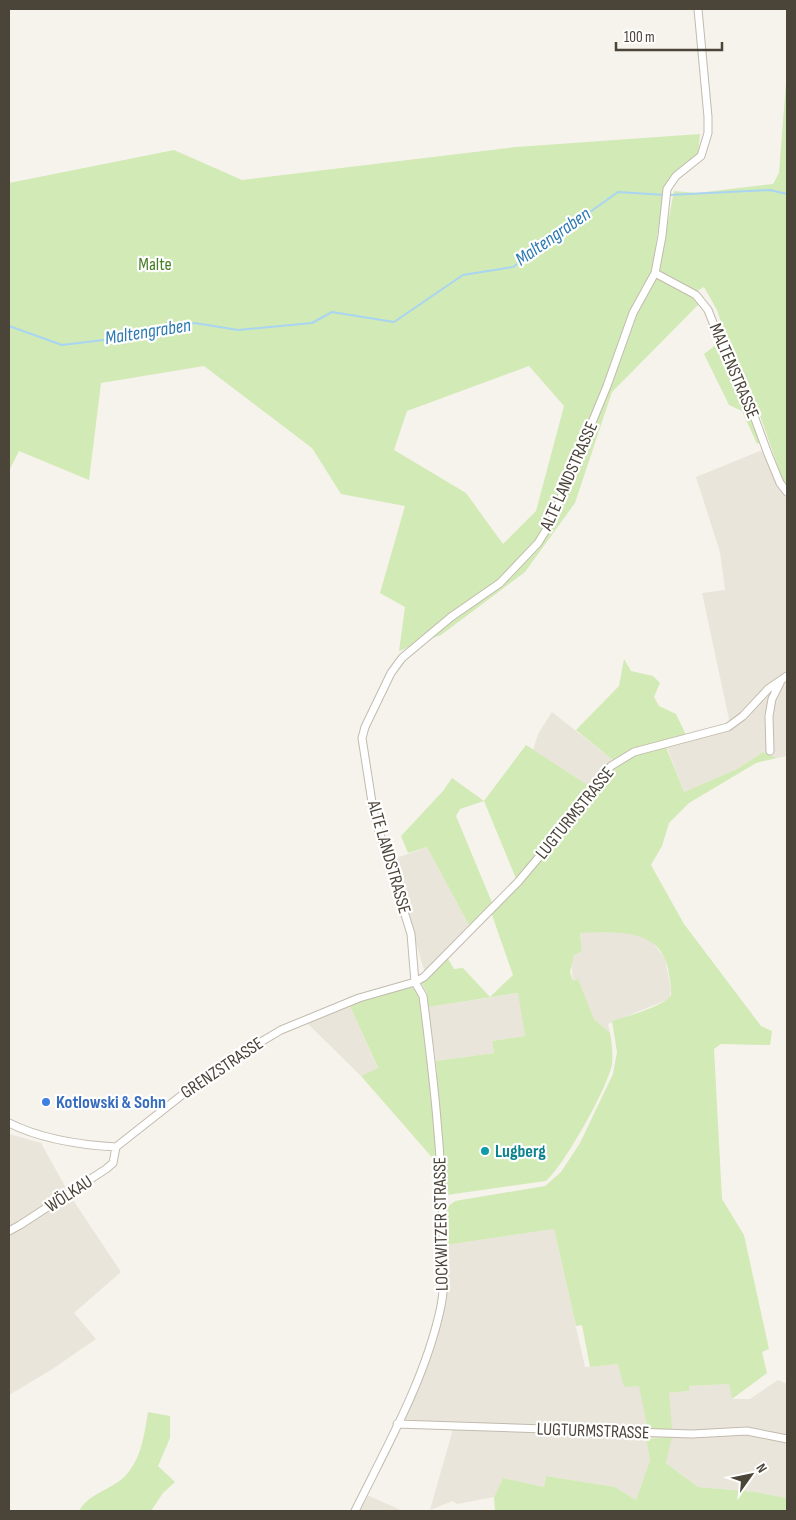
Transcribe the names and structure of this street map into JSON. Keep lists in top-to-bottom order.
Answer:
{
  "streets": {
    "street": [
      "MALTENSTRASSE",
      "ALTE LANDSTRASSE",
      "LUGTURMSTRASSE",
      "GRENZSTRASSE",
      "WÖLKAU",
      "LOCKWITZER STRASSE"
    ]
  },
  "crossings": [
    ["MALTENSTRASSE", "ALTE LANDSTRASSE"],
    ["ALTE LANDSTRASSE", "LUGTURMSTRASSE"],
    ["ALTE LANDSTRASSE", "GRENZSTRASSE"],
    ["ALTE LANDSTRASSE", "LOCKWITZER STRASSE"],
    ["LUGTURMSTRASSE", "GRENZSTRASSE"],
    ["LUGTURMSTRASSE", "LOCKWITZER STRASSE"],
    ["GRENZSTRASSE", "WÖLKAU"],
    ["GRENZSTRASSE", "LOCKWITZER STRASSE"]
  ],
  "water": ["Maltengraben"],
  "parks": ["Malte"],
  "places": ["Kotlowski & Sohn", "Lugberg"],
  "scale_bar": "100 m",
  "north": "top right"
}
